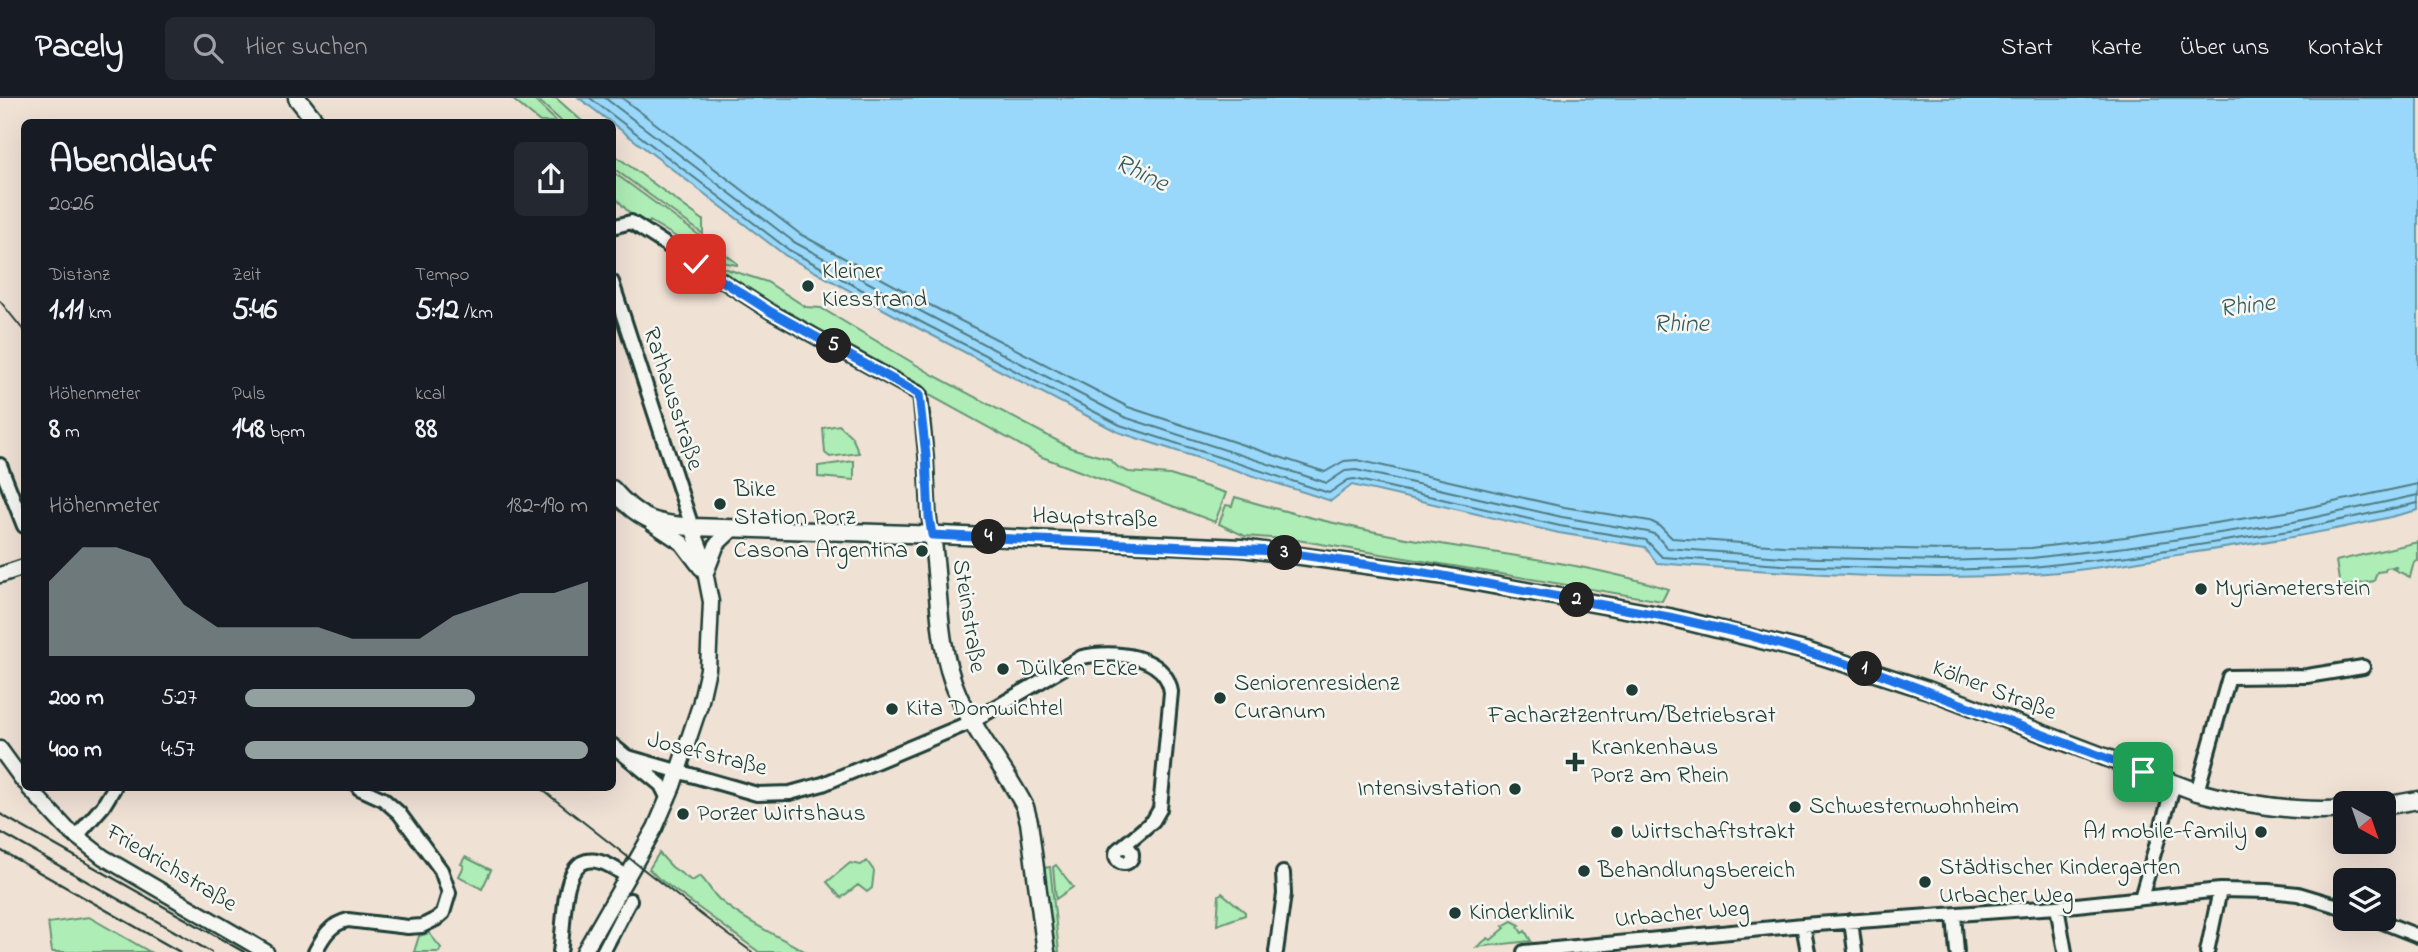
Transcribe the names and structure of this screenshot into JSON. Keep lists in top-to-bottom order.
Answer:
{
  "streets": {
    "main road": ["Hauptstraße", "Steinstraße", "Kölner Straße"],
    "street": [
      "Rathausstraße",
      "Josefstraße",
      "Friedrichstraße",
      "Urbacher Weg"
    ]
  },
  "crossings": [
    ["Rathausstraße", "Hauptstraße"],
    ["Hauptstraße", "Steinstraße"],
    ["Hauptstraße", "Kölner Straße"],
    ["Steinstraße", "Josefstraße"]
  ],
  "water": ["Rhine"],
  "places": {
    "other": [
      "Kleiner Kiesstrand",
      "Bike Station Porz",
      "Casona Argentina",
      "Myriameterstein",
      "Dülken Ecke",
      "Facharztzentrum/Betriebsrat",
      "Seniorenresidenz Curanum",
      "Kita Domwichtel",
      "Intensivstation",
      "Schwesternwohnheim",
      "Porzer Wirtshaus",
      "Wirtschaftstrakt",
      "A1 mobile-family",
      "Behandlungsbereich",
      "Städtischer Kindergarten Urbacher Weg",
      "Kinderklinik"
    ],
    "health": ["Krankenhaus Porz am Rhein"]
  },
  "north": "bottom right",
  "page": {
    "header": "Pacely",
    "search": "Hier suchen",
    "nav": [
      "Start",
      "Karte",
      "Über uns",
      "Kontakt"
    ],
    "heading": ["Abendlauf", "20:26"],
    "stats": [
      ["Distanz", "1.11 km"],
      ["Zeit", "5:46"],
      ["Tempo", "5:12 /km"],
      ["Höhenmeter", "8 m"],
      ["Puls", "148 bpm"],
      ["kcal", "88"]
    ],
    "pins": [
      "5",
      "4",
      "3",
      "2",
      "1"
    ],
    "chart": ["Höhenmeter", "182–190 m"],
    "list": [
      {
        "name": "200 m",
        "note": "5:27"
      },
      {
        "name": "400 m",
        "note": "4:57"
      }
    ]
  }
}
